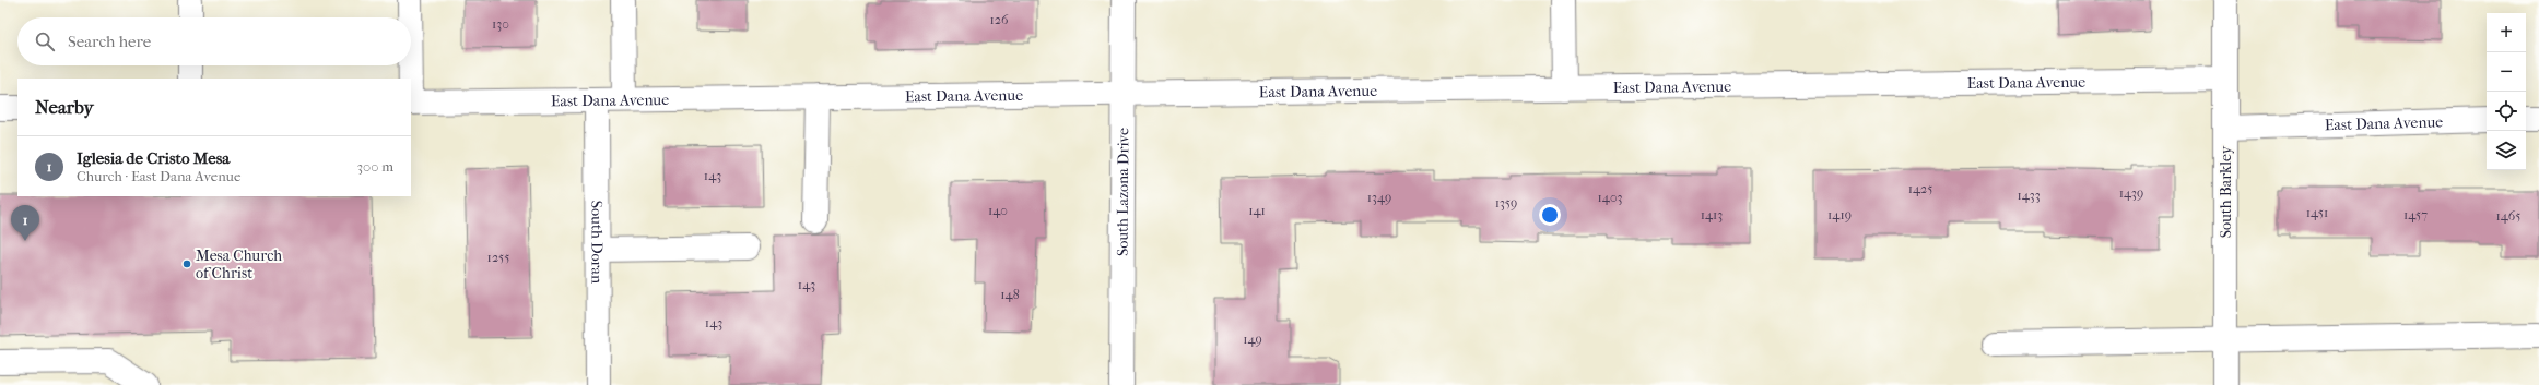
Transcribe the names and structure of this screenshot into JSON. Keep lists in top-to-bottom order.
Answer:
{
  "streets": {
    "street": [
      "East Dana Avenue",
      "South Barkley",
      "South Lazona Drive",
      "South Doran"
    ]
  },
  "crossings": [
    ["East Dana Avenue", "South Barkley"],
    ["East Dana Avenue", "South Lazona Drive"],
    ["East Dana Avenue", "South Doran"]
  ],
  "places": ["Mesa Church of Christ"],
  "house_numbers": [
    "126",
    "130",
    "143",
    "1425",
    "1439",
    "1433",
    "1349",
    "1403",
    "1359",
    "140",
    "141",
    "1451",
    "1413",
    "1419",
    "1457",
    "1465",
    "1255",
    "143",
    "148",
    "143",
    "149"
  ],
  "page": {
    "map_buttons": ["+", "−"],
    "search": "Search here",
    "heading": "Nearby",
    "list": [
      {
        "mark": "1",
        "name": "Iglesia de Cristo Mesa",
        "note": "Church · East Dana Avenue",
        "value": "300 m"
      }
    ],
    "pins": "1"
  }
}
